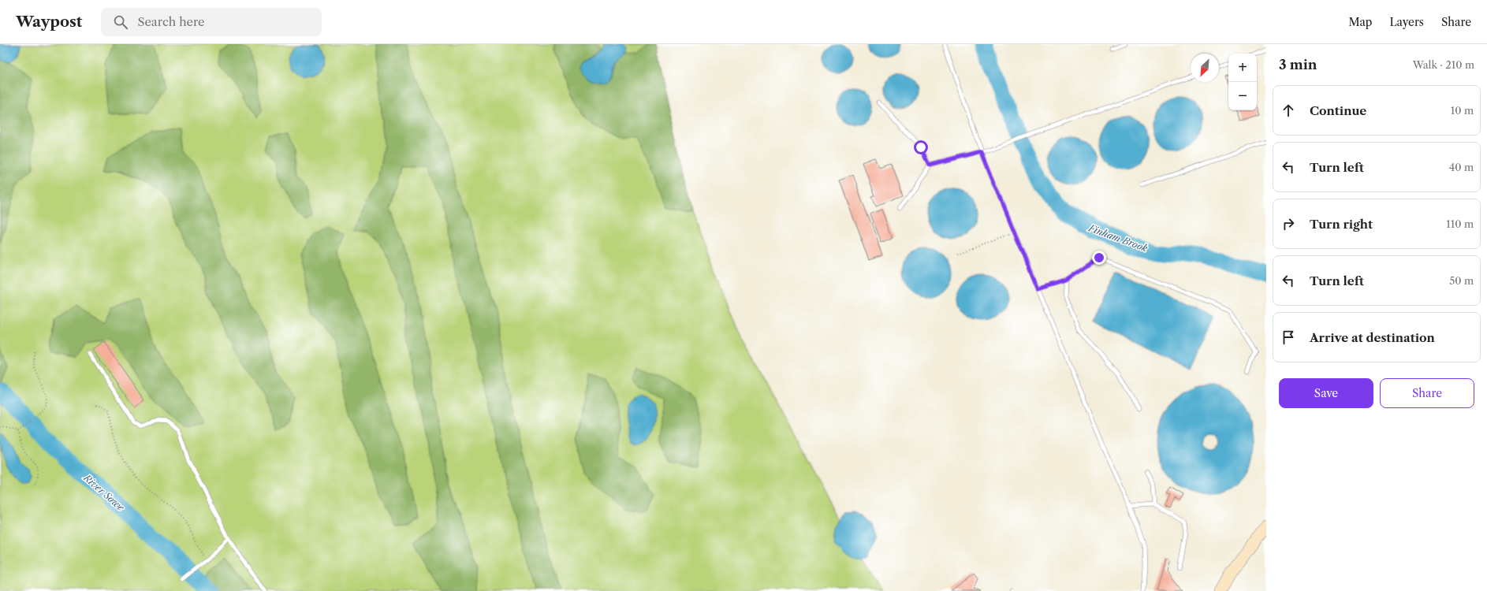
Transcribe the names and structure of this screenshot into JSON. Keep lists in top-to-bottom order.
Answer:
{
  "water": ["Finham Brook", "River Sowe"],
  "north": "bottom left",
  "page": {
    "header": "Waypost",
    "search": "Search here",
    "nav": ["Map", "Layers", "Share"],
    "heading": ["3 min", "Walk · 210 m"],
    "map_buttons": ["+", "−"],
    "list": [
      ["Continue", "10 m"],
      ["Turn left", "40 m"],
      ["Turn right", "110 m"],
      ["Turn left", "50 m"],
      "Arrive at destination"
    ],
    "buttons": ["Save", "Share"]
  }
}
